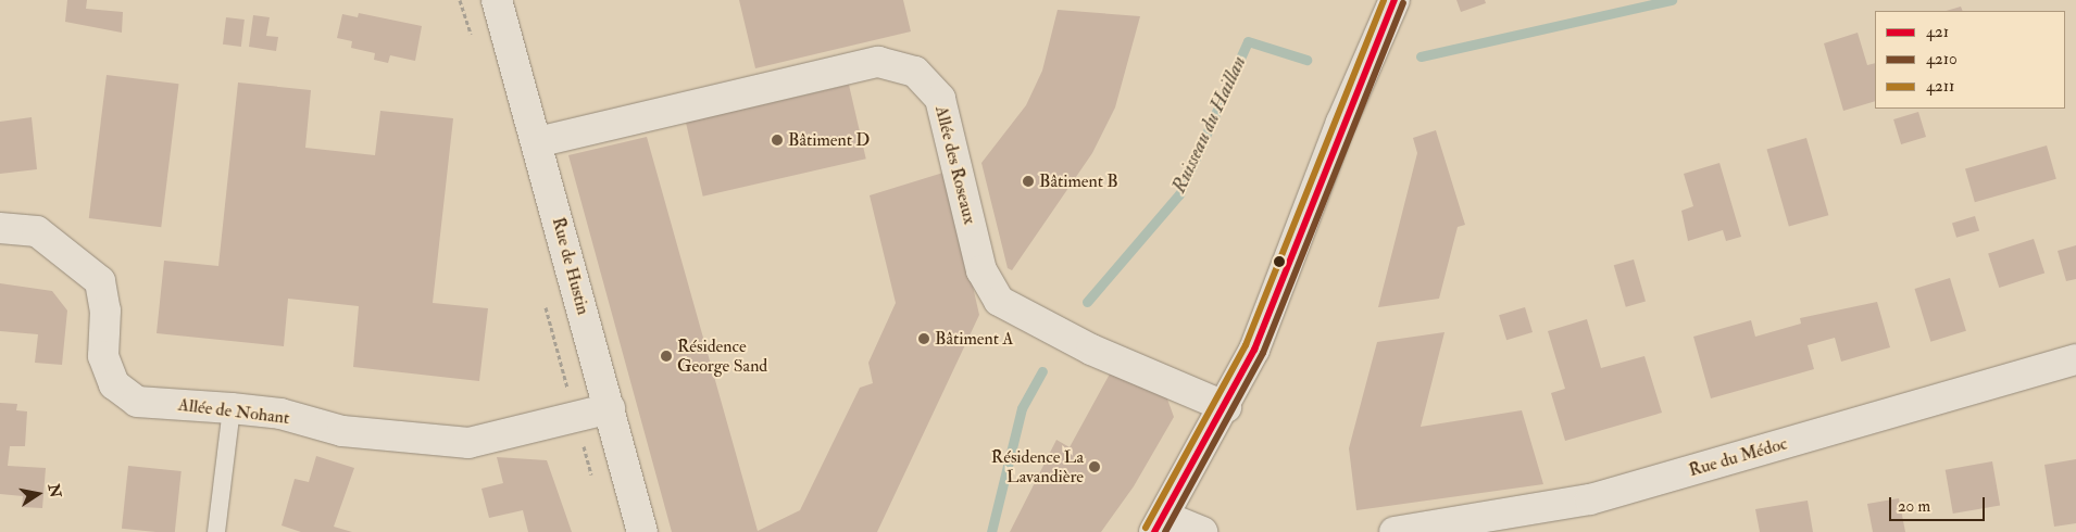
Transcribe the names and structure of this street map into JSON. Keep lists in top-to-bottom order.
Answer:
{
  "streets": {
    "street": [
      "Allée des Roseaux",
      "Rue de Hustin",
      "Allée de Nohant",
      "Rue du Médoc"
    ]
  },
  "crossings": [
    ["Allée des Roseaux", "Rue de Hustin"],
    ["Rue de Hustin", "Allée de Nohant"]
  ],
  "water": ["Ruisseau du Haillan"],
  "places": [
    "Bâtiment D",
    "Bâtiment B",
    "Bâtiment A",
    "Résidence George Sand",
    "Résidence La Lavandière"
  ],
  "lines": ["transit line 421", "transit line 4211", "transit line 4210"],
  "legend": ["421", "4210", "4211"],
  "scale_bar": "20 m",
  "north": "right"
}
